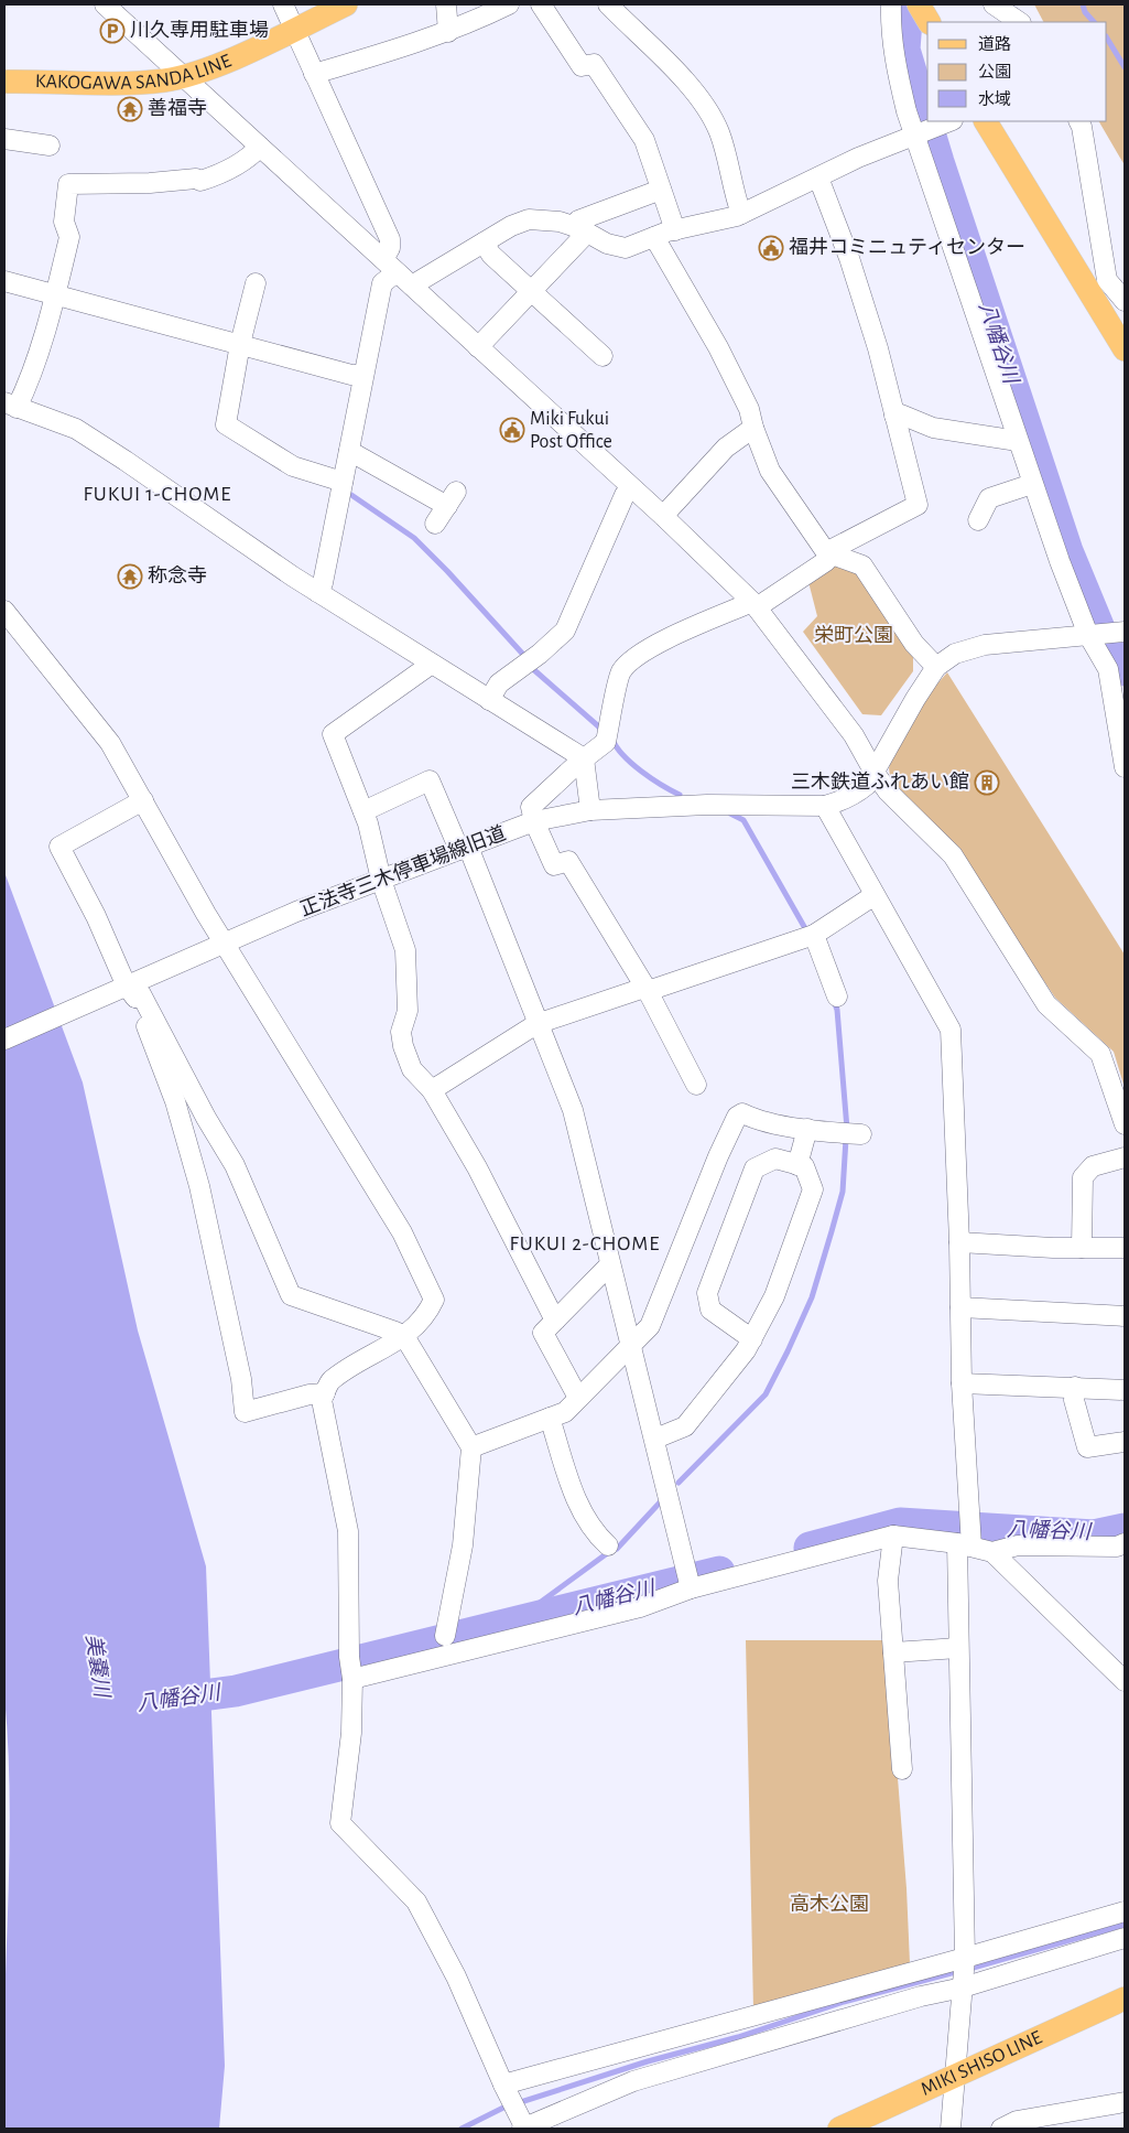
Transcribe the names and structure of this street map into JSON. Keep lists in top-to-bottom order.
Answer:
{
  "streets": {
    "main road": ["KAKOGAWA SANDA LINE", "MIKI SHISO LINE"],
    "street": ["正法寺三木停車場線旧道"]
  },
  "districts": ["FUKUI 1-CHOME", "FUKUI 2-CHOME"],
  "water": ["八幡谷川", "美嚢川"],
  "parks": ["栄町公園", "高木公園"],
  "places": {
    "parking": ["川久専用駐車場"],
    "temple": ["善福寺", "称念寺"],
    "public building": ["福井コミニュティセンター", "Miki Fukui Post Office"],
    "building": ["三木鉄道ふれあい館"]
  },
  "legend": ["道路", "公園", "水域"]
}
